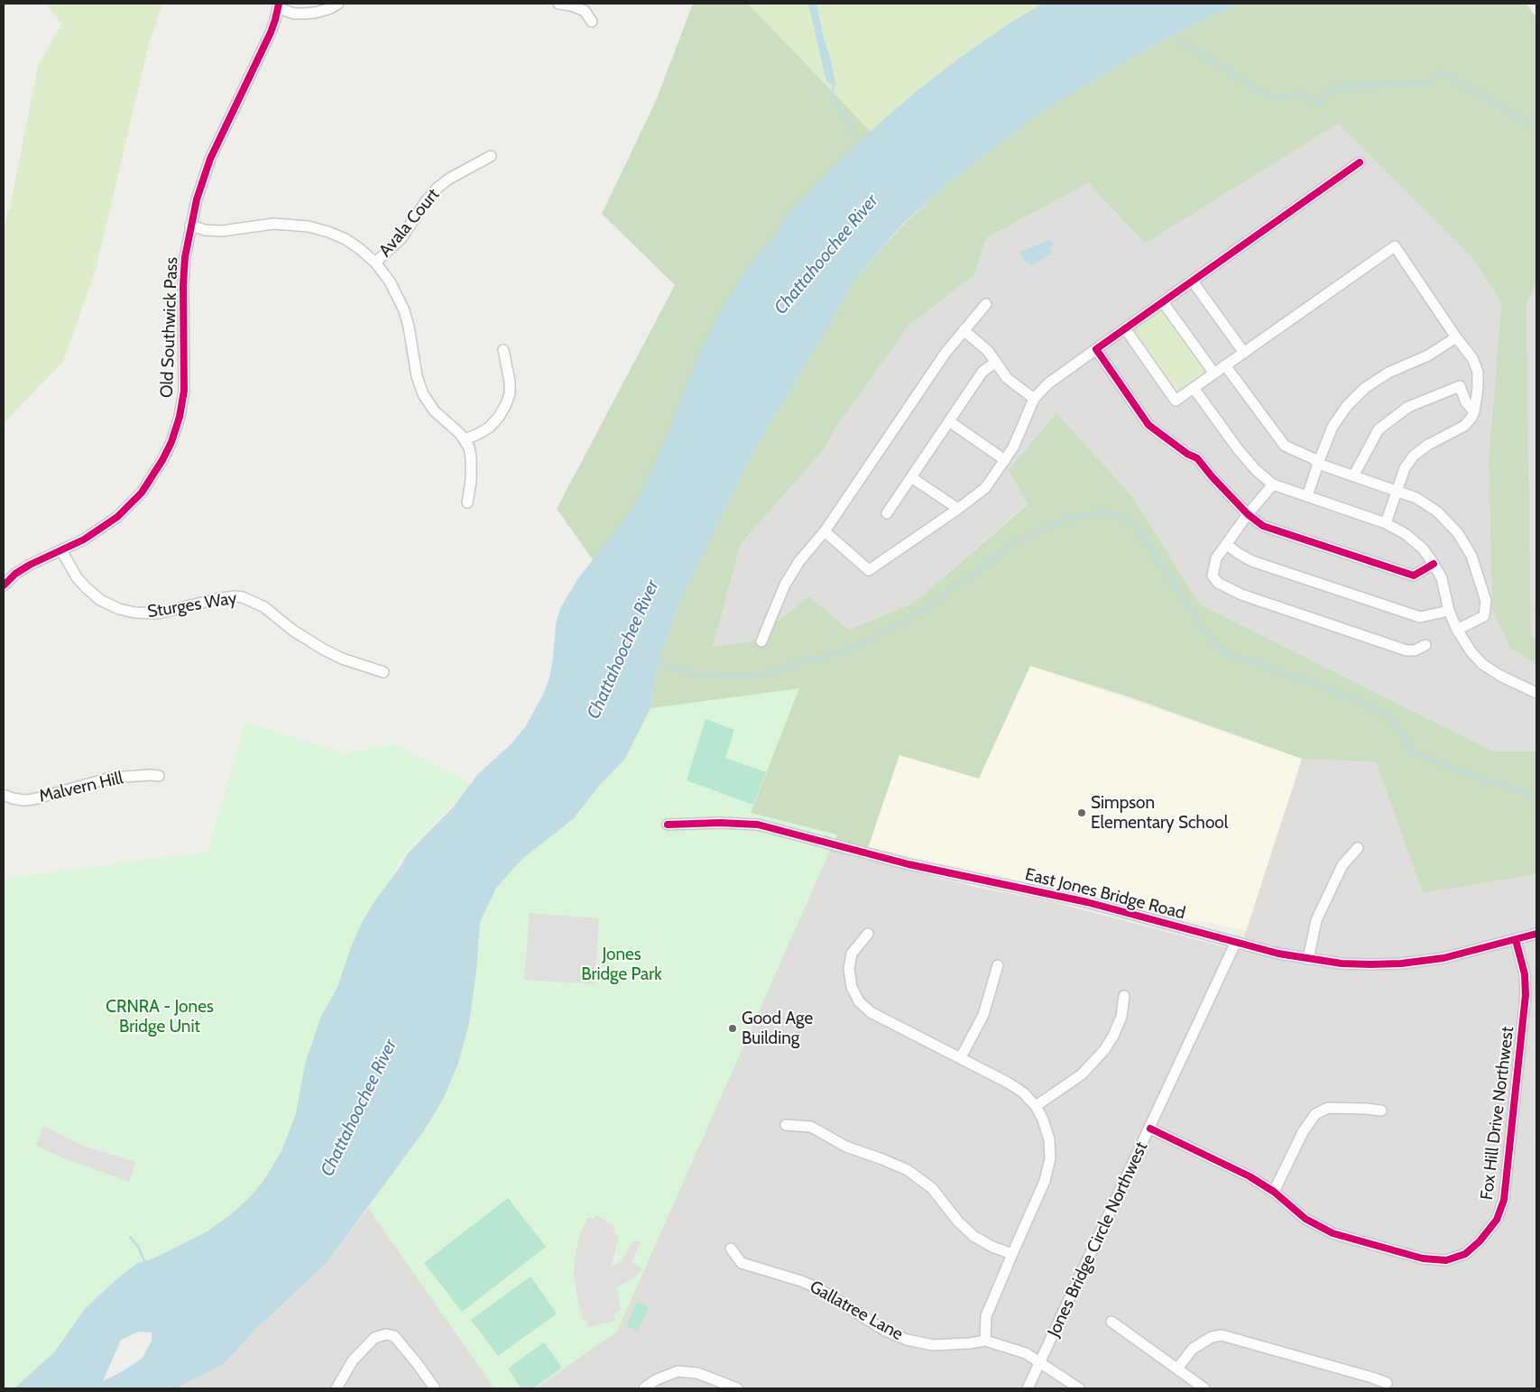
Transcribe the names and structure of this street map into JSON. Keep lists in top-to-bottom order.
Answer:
{
  "streets": {
    "street": [
      "Avala Court",
      "Old Southwick Pass",
      "Sturges Way",
      "Malvern Hill",
      "East Jones Bridge Road",
      "Fox Hill Drive Northwest",
      "Jones Bridge Circle Northwest",
      "Gallatree Lane"
    ]
  },
  "crossings": [
    ["Old Southwick Pass", "Sturges Way"],
    ["East Jones Bridge Road", "Fox Hill Drive Northwest"],
    ["East Jones Bridge Road", "Jones Bridge Circle Northwest"],
    ["Fox Hill Drive Northwest", "Jones Bridge Circle Northwest"],
    ["Jones Bridge Circle Northwest", "Gallatree Lane"]
  ],
  "water": ["Chattahoochee River"],
  "parks": ["Jones Bridge Park", "CRNRA - Jones Bridge Unit"],
  "places": ["Simpson Elementary School", "Good Age Building"]
}
